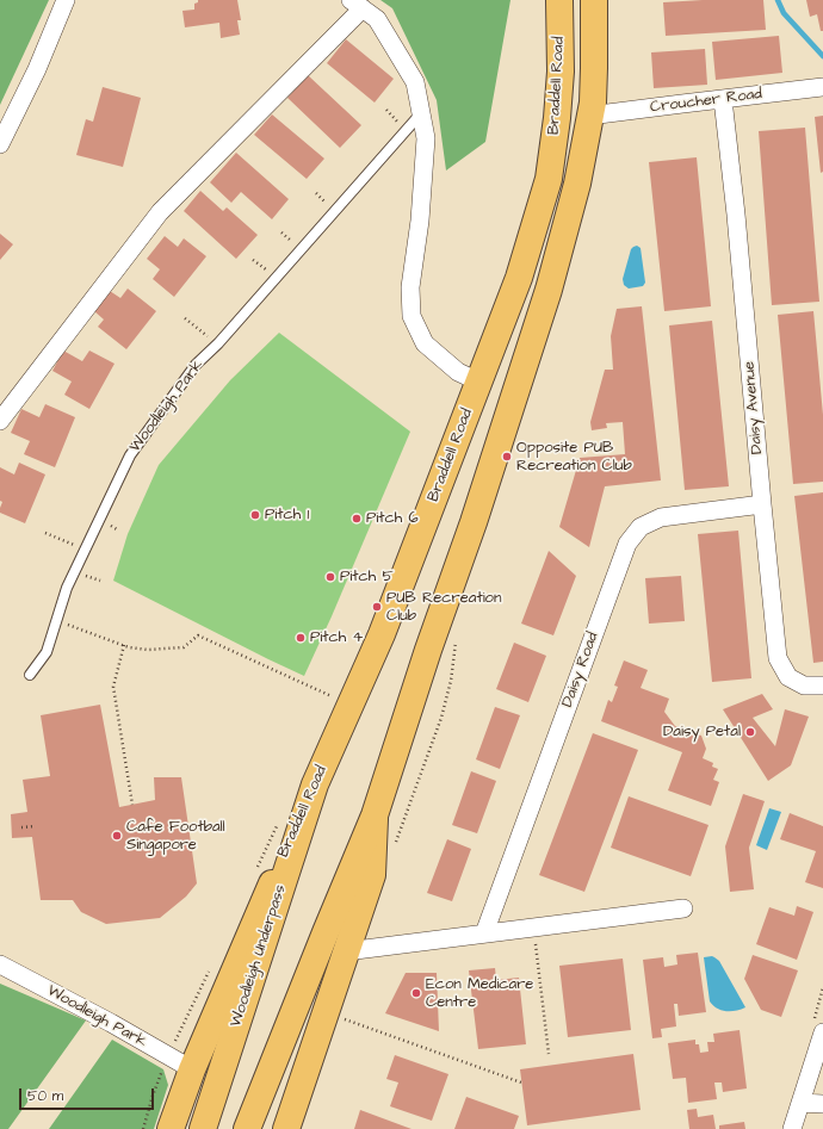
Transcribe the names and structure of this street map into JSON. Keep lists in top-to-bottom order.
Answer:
{
  "streets": {
    "main road": ["Braddell Road", "Woodleigh Underpass"],
    "street": [
      "Croucher Road",
      "Woodleigh Park",
      "Daisy Avenue",
      "Daisy Road"
    ]
  },
  "crossings": [
    ["Braddell Road", "Croucher Road"],
    ["Braddell Road", "Woodleigh Park"],
    ["Braddell Road", "Woodleigh Underpass"],
    ["Croucher Road", "Daisy Avenue"],
    ["Daisy Avenue", "Daisy Road"]
  ],
  "places": [
    "Opposite PUB Recreation Club",
    "Pitch 1",
    "Pitch 6",
    "Pitch 5",
    "PUB Recreation Club",
    "Pitch 4",
    "Daisy Petal",
    "Cafe Football Singapore",
    "Econ Medicare Centre"
  ],
  "scale_bar": "50 m"
}
